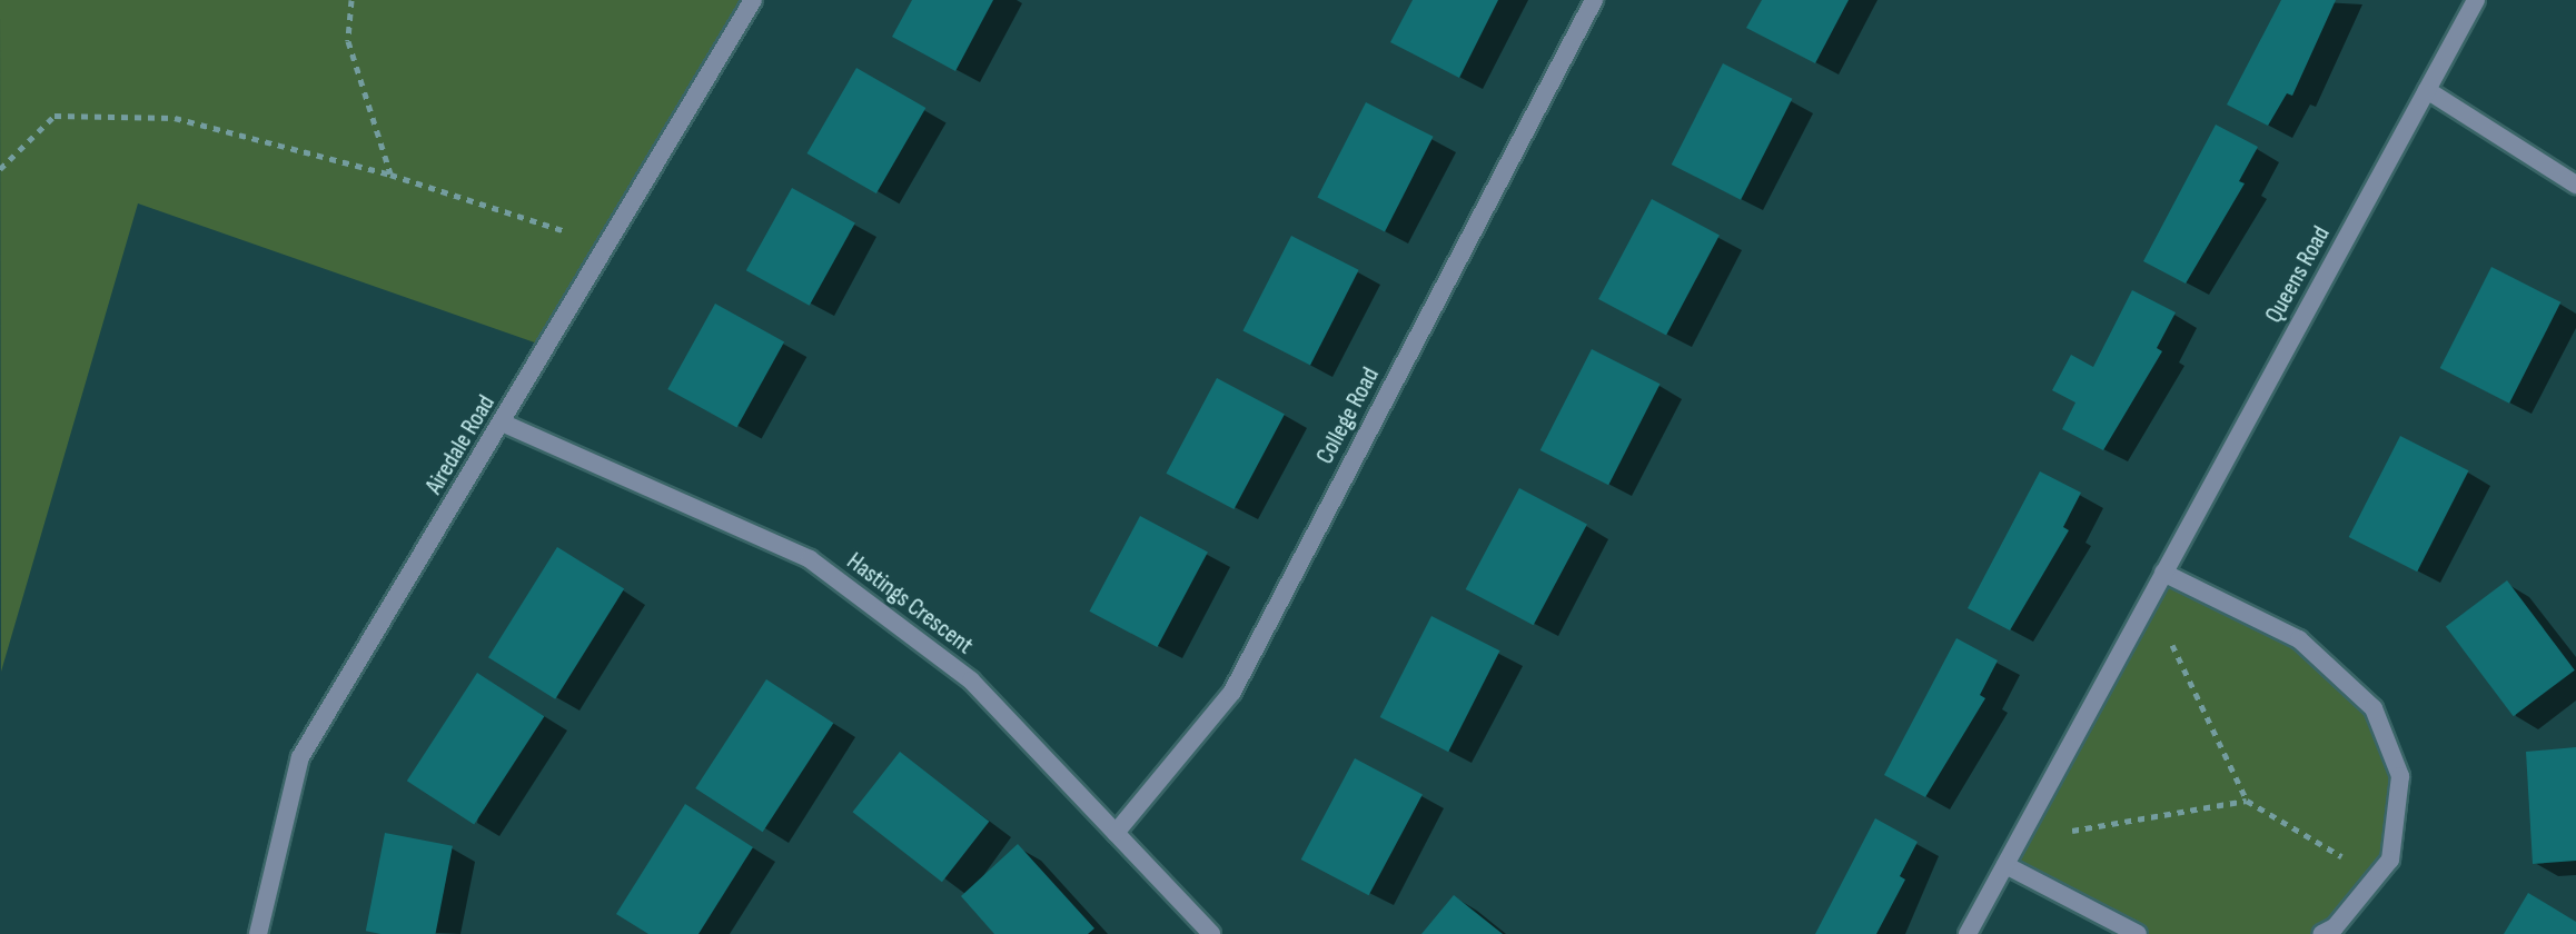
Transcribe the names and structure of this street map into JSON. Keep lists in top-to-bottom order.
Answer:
{
  "streets": {
    "street": [
      "Queens Road",
      "College Road",
      "Airedale Road",
      "Hastings Crescent"
    ]
  },
  "crossings": [
    ["College Road", "Hastings Crescent"],
    ["Airedale Road", "Hastings Crescent"]
  ]
}
